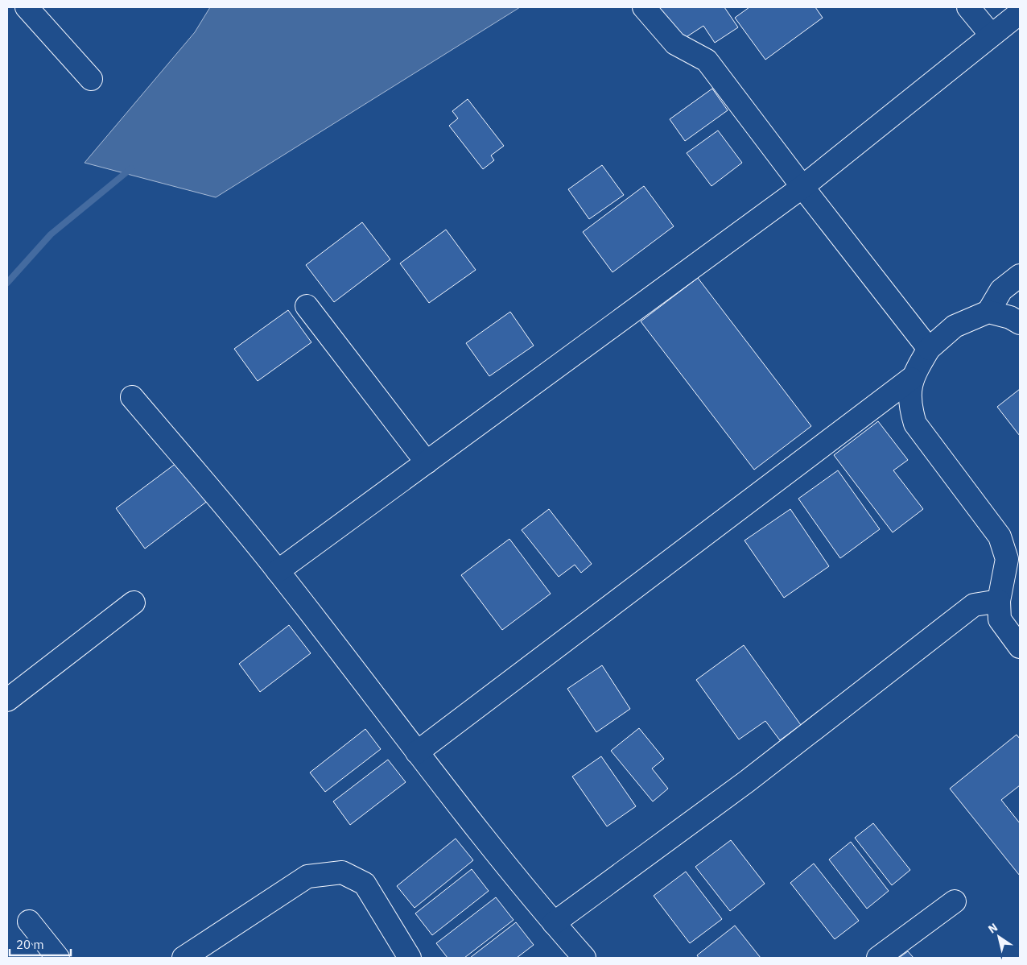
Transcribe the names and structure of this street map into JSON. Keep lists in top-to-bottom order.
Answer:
{
  "scale_bar": "20 m",
  "north": "top left"
}
